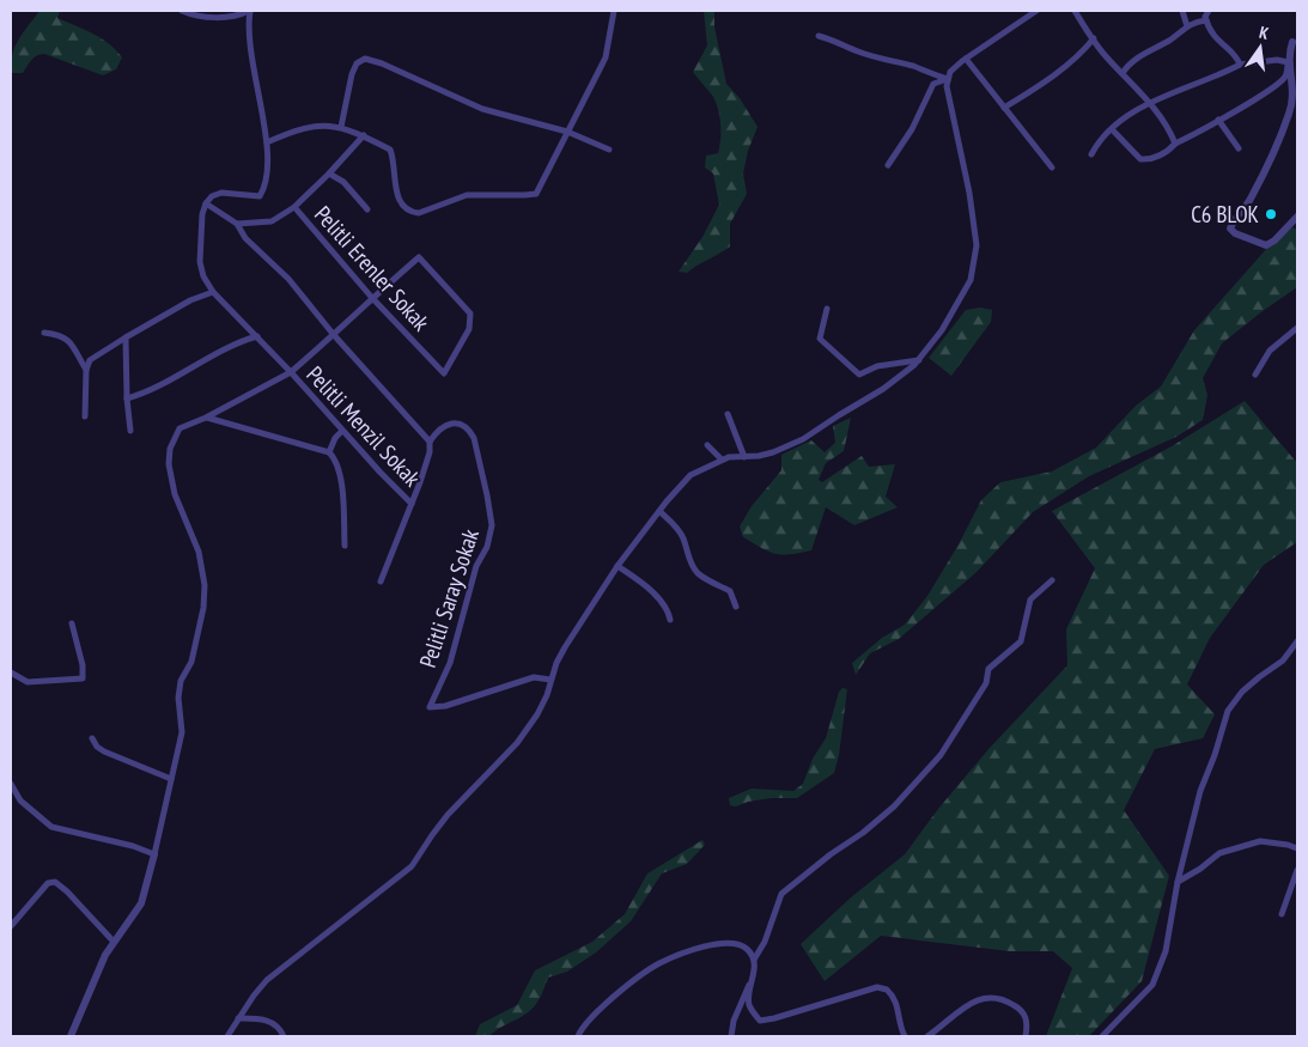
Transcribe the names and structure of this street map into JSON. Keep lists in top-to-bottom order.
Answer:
{
  "streets": {
    "street": ["Pelitli Erenler Sokak", "Pelitli Menzil Sokak", "Pelitli Saray Sokak"]
  },
  "places": ["C6 BLOK"],
  "north": "top"
}
